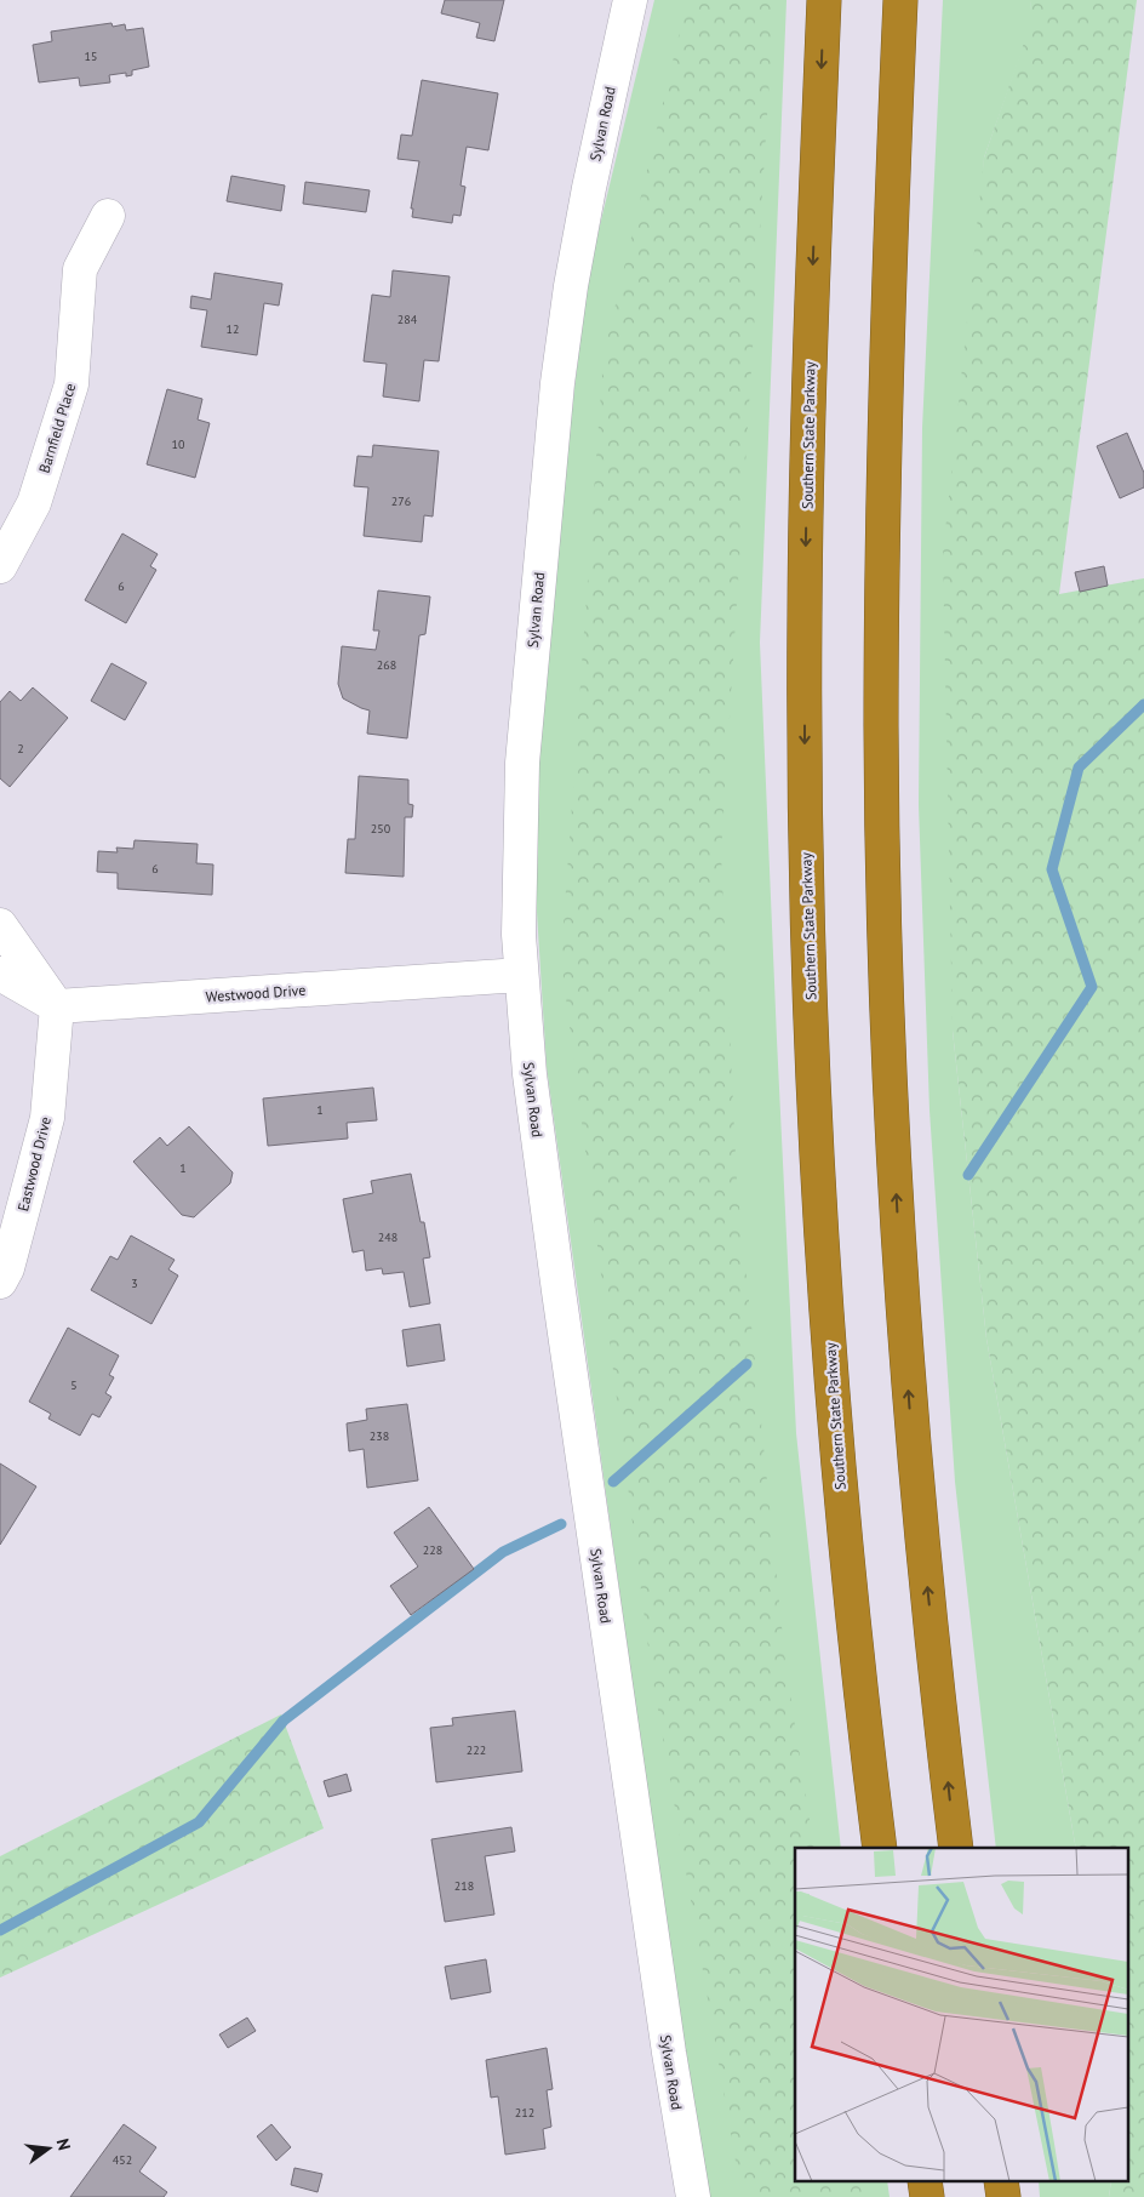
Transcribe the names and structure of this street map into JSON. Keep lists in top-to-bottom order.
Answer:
{
  "streets": {
    "highway": ["Southern State Parkway"],
    "street": [
      "Sylvan Road",
      "Barnfield Place",
      "Westwood Drive",
      "Eastwood Drive"
    ]
  },
  "crossings": [
    ["Sylvan Road", "Westwood Drive"],
    ["Westwood Drive", "Eastwood Drive"]
  ],
  "house_numbers": [
    "15",
    "284",
    "12",
    "10",
    "276",
    "6",
    "268",
    "2",
    "250",
    "6",
    "1",
    "1",
    "248",
    "3",
    "5",
    "238",
    "228",
    "222",
    "218",
    "212",
    "452"
  ],
  "north": "right"
}
